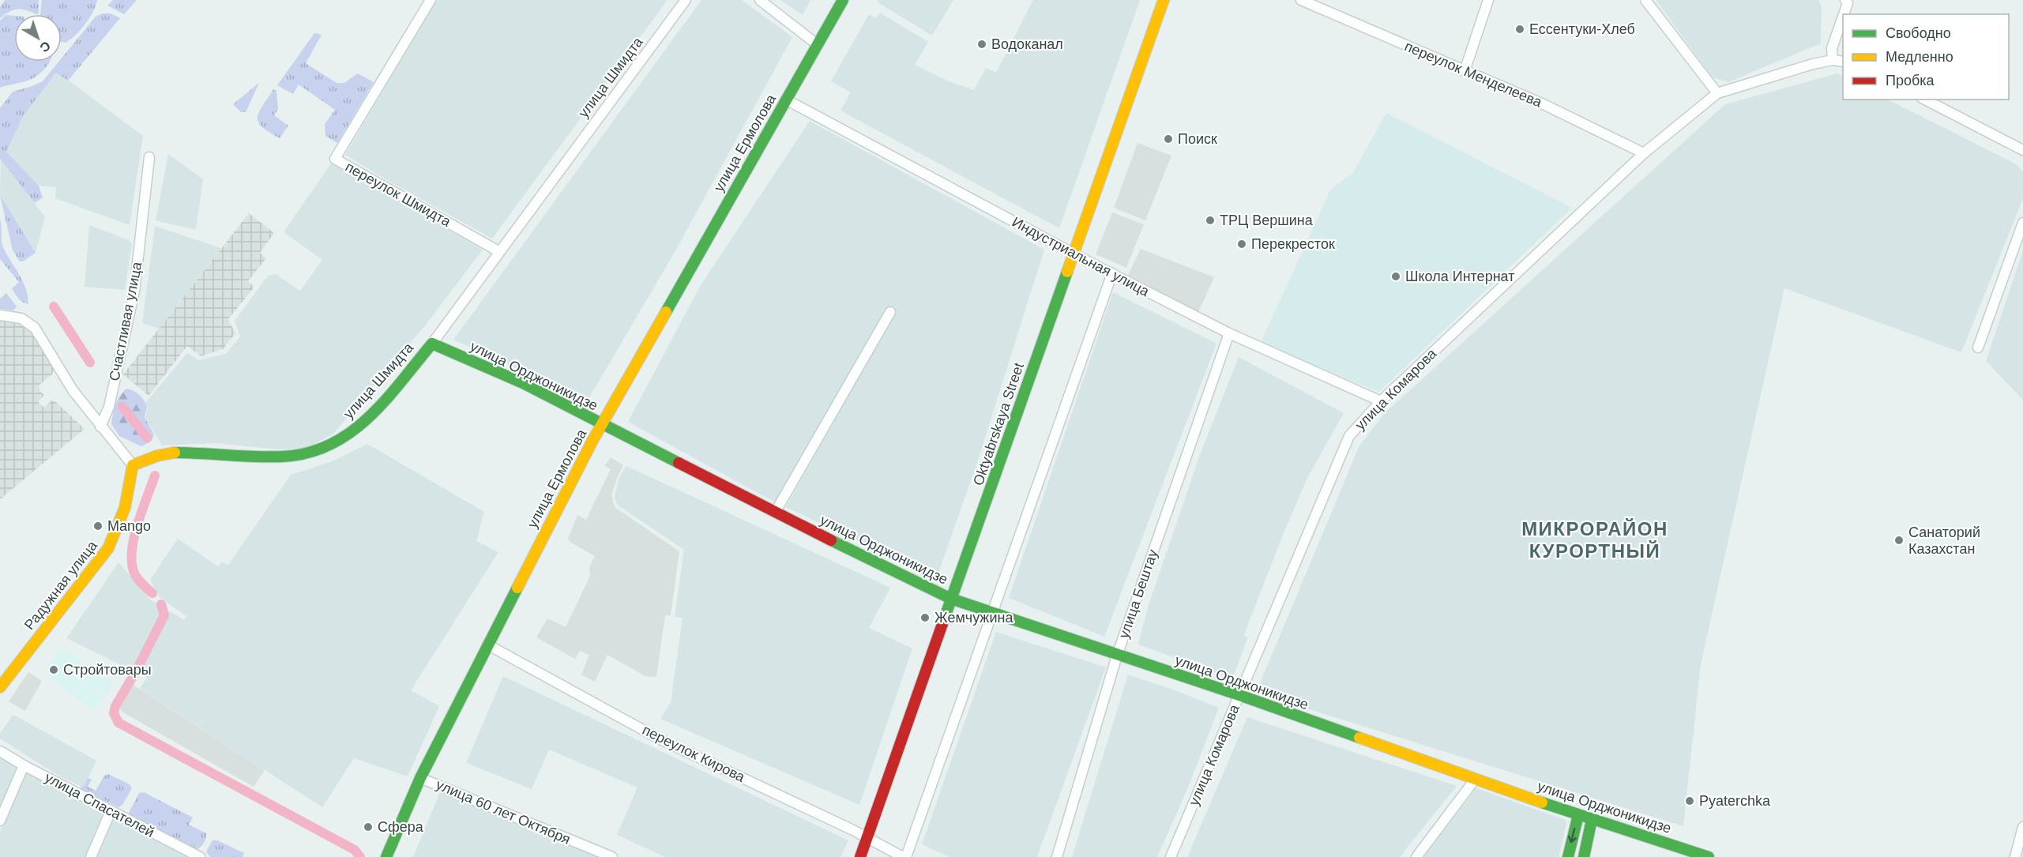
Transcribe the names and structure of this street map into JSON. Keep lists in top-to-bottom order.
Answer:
{
  "streets": {
    "street": [
      "переулок Менделеева",
      "улица Шмидта",
      "улица Ермолова",
      "переулок Шмидта",
      "Индустриальная улица",
      "Счастливая улица",
      "улица Орджоникидзе",
      "улица Комарова",
      "Oktyabrskaya Street",
      "Радужная улица",
      "улица Бештау",
      "переулок Кирова",
      "улица Спасателей",
      "улица 60 лет Октября"
    ]
  },
  "crossings": [
    ["переулок Менделеева", "улица Комарова"],
    ["улица Шмидта", "переулок Шмидта"],
    ["улица Шмидта", "улица Орджоникидзе"],
    ["улица Шмидта", "Радужная улица"],
    ["улица Ермолова", "Индустриальная улица"],
    ["улица Ермолова", "улица Орджоникидзе"],
    ["улица Ермолова", "переулок Кирова"],
    ["улица Ермолова", "улица 60 лет Октября"],
    ["Индустриальная улица", "улица Комарова"],
    ["Индустриальная улица", "Oktyabrskaya Street"],
    ["Индустриальная улица", "улица Бештау"],
    ["улица Орджоникидзе", "улица Комарова"],
    ["улица Орджоникидзе", "Oktyabrskaya Street"],
    ["улица Орджоникидзе", "улица Бештау"],
    ["Oktyabrskaya Street", "переулок Кирова"]
  ],
  "districts": ["МИКРОРАЙОН КУРОРТНЫЙ"],
  "places": [
    "Ессентуки-Хлеб",
    "Водоканал",
    "Поиск",
    "ТРЦ Вершина",
    "Перекресток",
    "Школа Интернат",
    "Mango",
    "Санаторий Казахстан",
    "Жемчужина",
    "Стройтовары",
    "Pyaterchka",
    "Сфера"
  ],
  "legend": ["Свободно", "Медленно", "Пробка"],
  "north": "bottom right"
}
